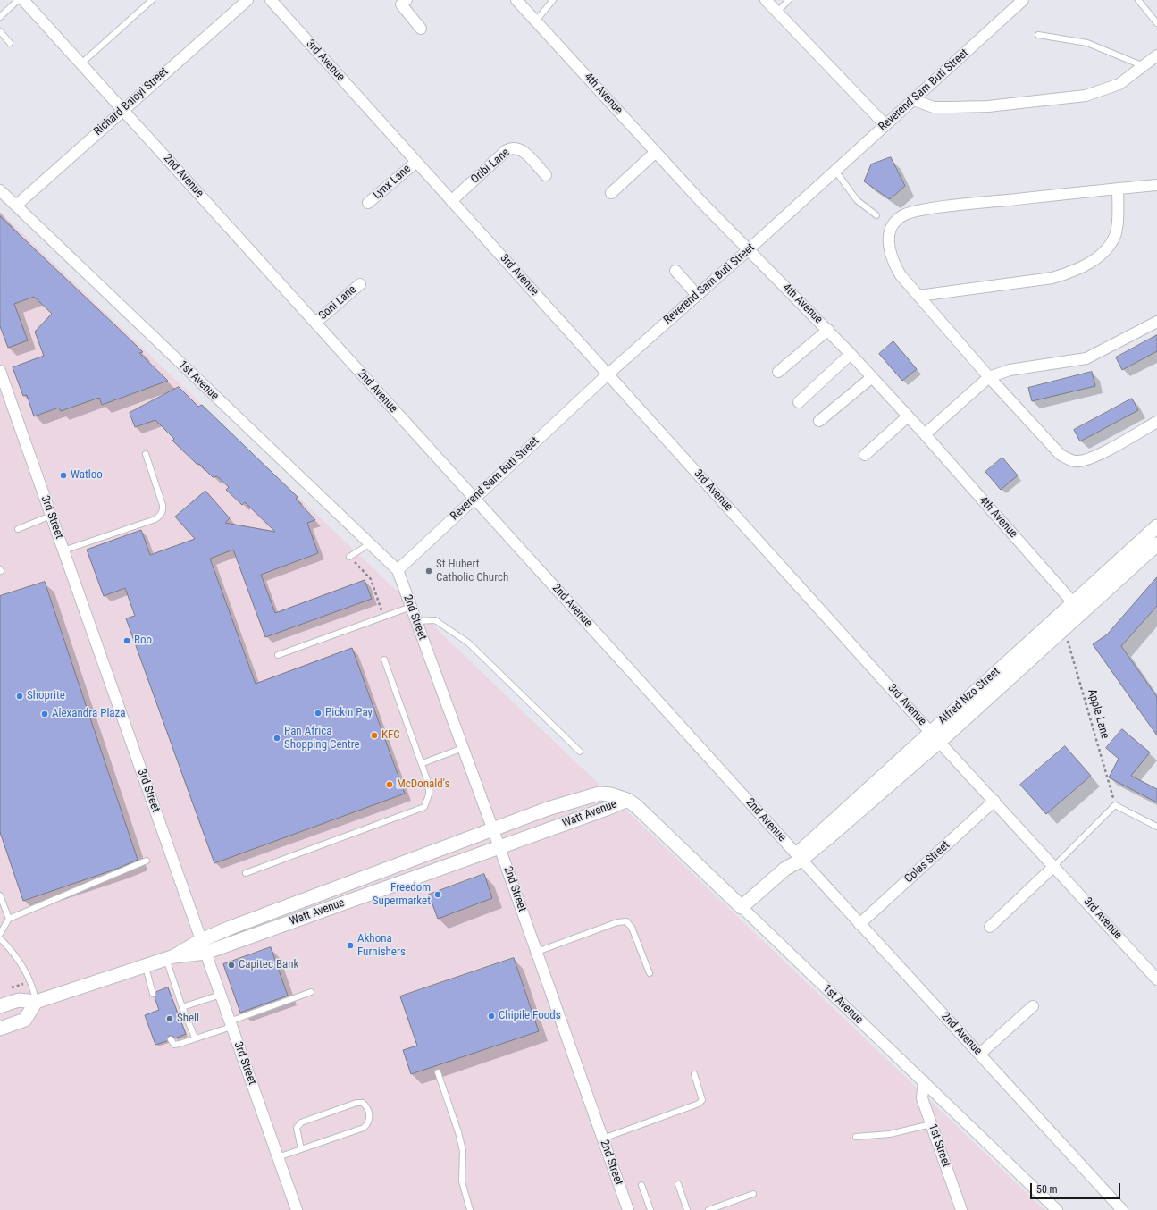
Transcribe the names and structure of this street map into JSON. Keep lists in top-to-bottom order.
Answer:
{
  "streets": {
    "street": [
      "3rd Avenue",
      "Reverend Sam Buti Street",
      "4th Avenue",
      "Richard Baloyi Street",
      "Oribi Lane",
      "2nd Avenue",
      "Lynx Lane",
      "Soni Lane",
      "1st Avenue",
      "3rd Street",
      "2nd Street",
      "Alfred Nzo Street",
      "Watt Avenue",
      "Colas Street",
      "1st Street"
    ],
    "path": ["Apple Lane"]
  },
  "crossings": [
    ["3rd Avenue", "Reverend Sam Buti Street"],
    ["3rd Avenue", "Oribi Lane"],
    ["3rd Avenue", "Lynx Lane"],
    ["3rd Avenue", "Alfred Nzo Street"],
    ["3rd Avenue", "Colas Street"],
    ["Reverend Sam Buti Street", "4th Avenue"],
    ["Reverend Sam Buti Street", "2nd Avenue"],
    ["Reverend Sam Buti Street", "1st Avenue"],
    ["Reverend Sam Buti Street", "2nd Street"],
    ["4th Avenue", "Alfred Nzo Street"],
    ["Richard Baloyi Street", "2nd Avenue"],
    ["Richard Baloyi Street", "1st Avenue"],
    ["2nd Avenue", "Soni Lane"],
    ["2nd Avenue", "Alfred Nzo Street"],
    ["2nd Avenue", "Colas Street"],
    ["1st Avenue", "2nd Street"],
    ["1st Avenue", "Alfred Nzo Street"],
    ["1st Avenue", "Watt Avenue"],
    ["1st Avenue", "1st Street"],
    ["3rd Street", "Watt Avenue"],
    ["2nd Street", "Watt Avenue"],
    ["Alfred Nzo Street", "Apple Lane"]
  ],
  "places": [
    "Watloo",
    "St Hubert Catholic Church",
    "Roo",
    "Shoprite",
    "Pick n Pay",
    "Alexandra Plaza",
    "KFC",
    "Pan Africa Shopping Centre",
    "McDonald's",
    "Freedom Supermarket",
    "Akhona Furnishers",
    "Capitec Bank",
    "Chipile Foods",
    "Shell"
  ],
  "scale_bar": "50 m"
}
